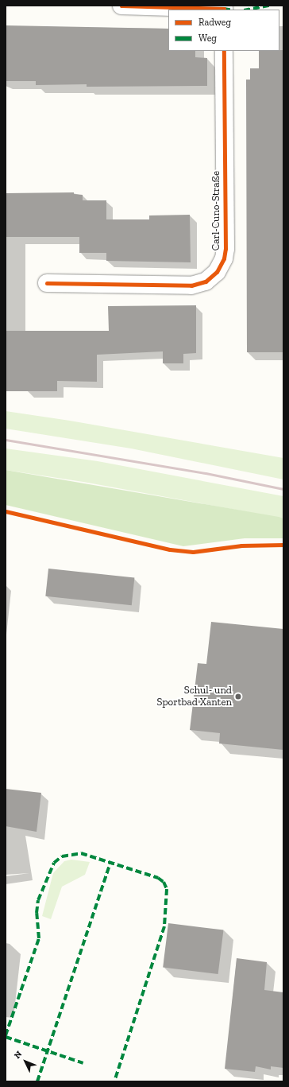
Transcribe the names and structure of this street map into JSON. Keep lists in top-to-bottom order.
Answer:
{
  "streets": {
    "street": ["Carl-Cuno-Straße"]
  },
  "places": ["Schul- und Sportbad Xanten"],
  "legend": ["Radweg", "Weg"],
  "north": "top left"
}
